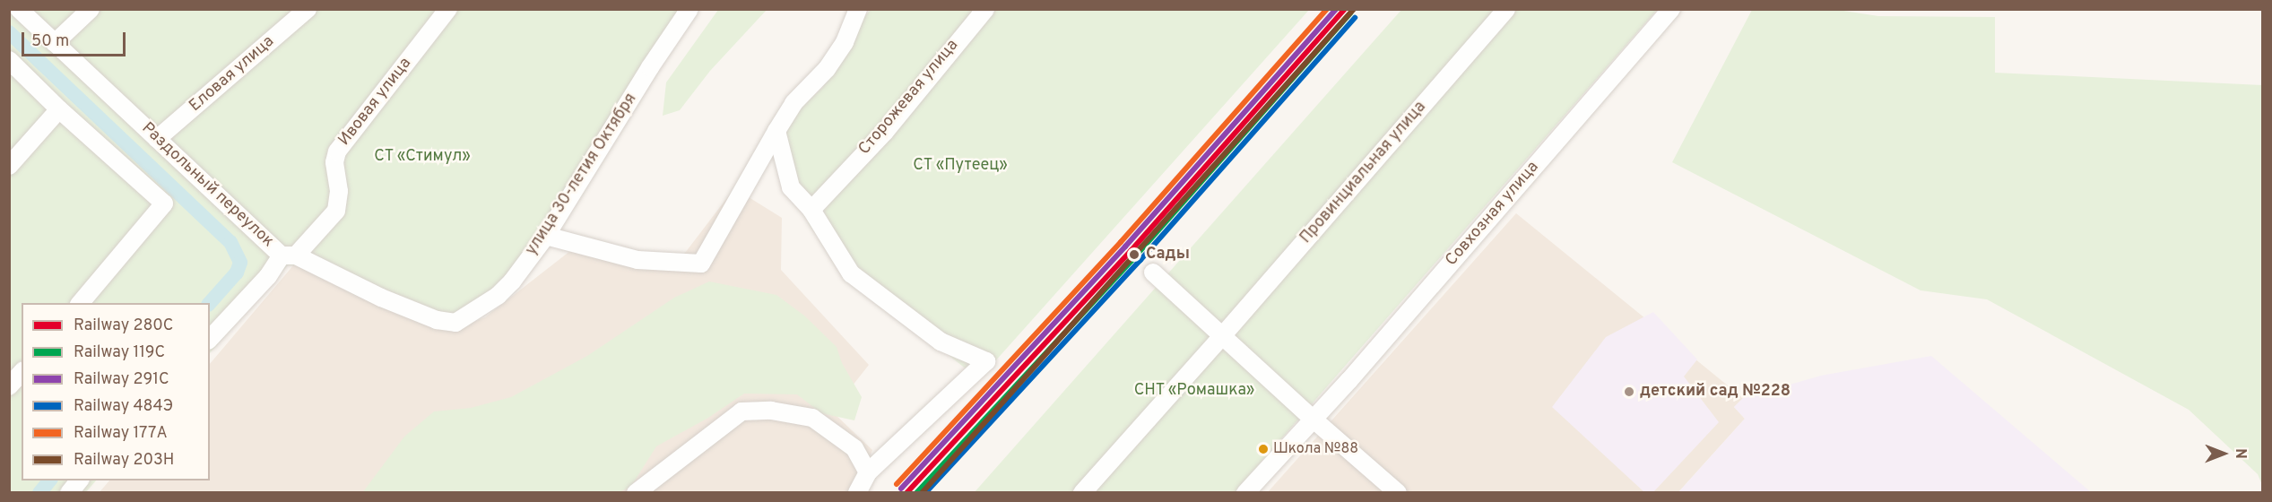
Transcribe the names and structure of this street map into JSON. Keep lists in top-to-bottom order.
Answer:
{
  "streets": {
    "street": [
      "Еловая улица",
      "Сторожевая улица",
      "Ивовая улица",
      "Провинциальная улица",
      "улица 30-летия Октября",
      "Раздольный переулок",
      "Совхозная улица"
    ]
  },
  "crossings": [
    ["Еловая улица", "Раздольный переулок"],
    ["Ивовая улица", "Раздольный переулок"],
    ["улица 30-летия Октября", "Раздольный переулок"]
  ],
  "parks": ["СТ «Стимул»", "СТ «Путеец»", "СНТ «Ромашка»"],
  "places": ["Сады", "детский сад №228", "Школа №88"],
  "lines": [
    "rail line 280С",
    "rail line 291С",
    "rail line 177А",
    "rail line 203Н",
    "rail line 119С",
    "rail line 484Э"
  ],
  "legend": [
    "Railway 280С",
    "Railway 119С",
    "Railway 291С",
    "Railway 484Э",
    "Railway 177А",
    "Railway 203Н"
  ],
  "scale_bar": "50 m",
  "north": "right"
}
